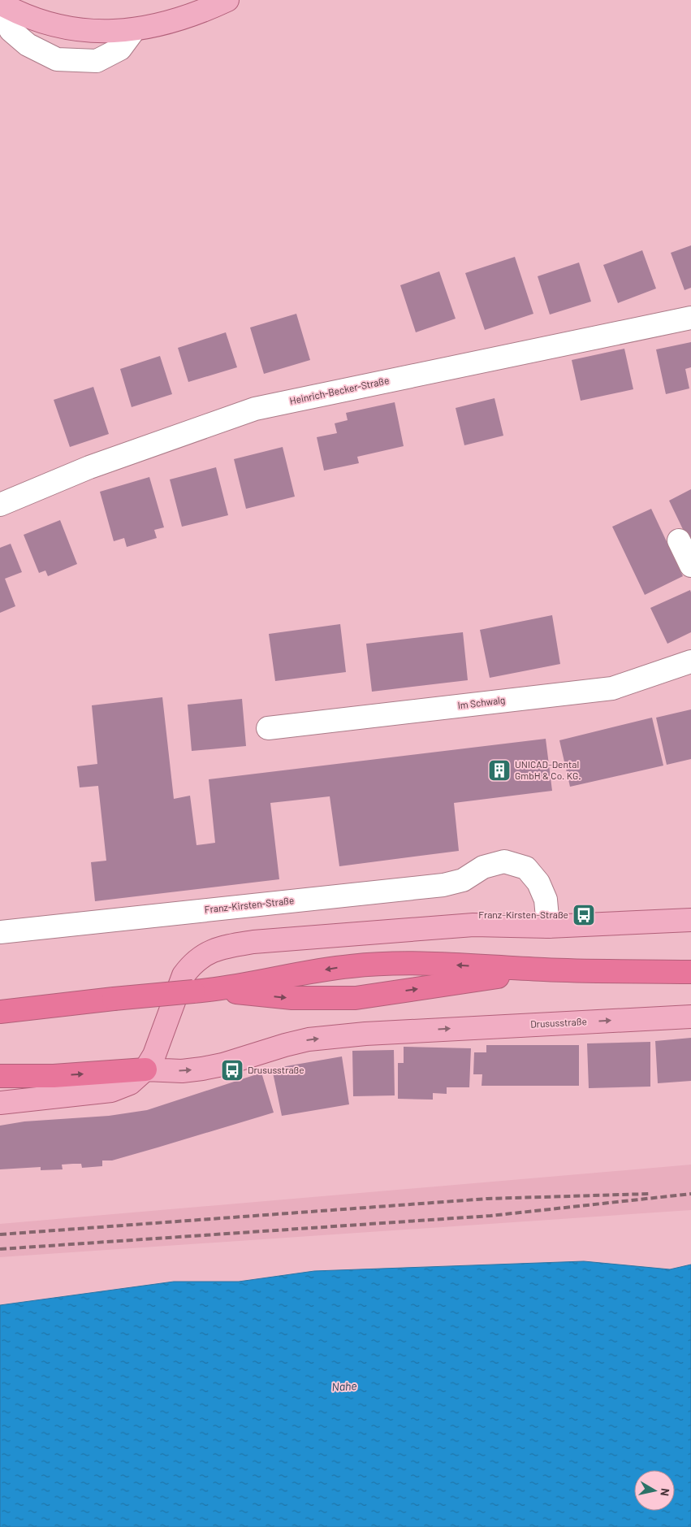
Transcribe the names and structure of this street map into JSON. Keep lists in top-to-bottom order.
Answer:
{
  "streets": {
    "main road": ["Drususstraße"],
    "street": ["Heinrich-Becker-Straße", "Im Schwalg", "Franz-Kirsten-Straße"]
  },
  "one_way": ["Drususstraße"],
  "water": ["Nahe"],
  "places": {
    "building": ["UNICAD-Dental GmbH & Co. KG."],
    "bus stop": ["Franz-Kirsten-Straße", "Drususstraße"]
  },
  "north": "right"
}
